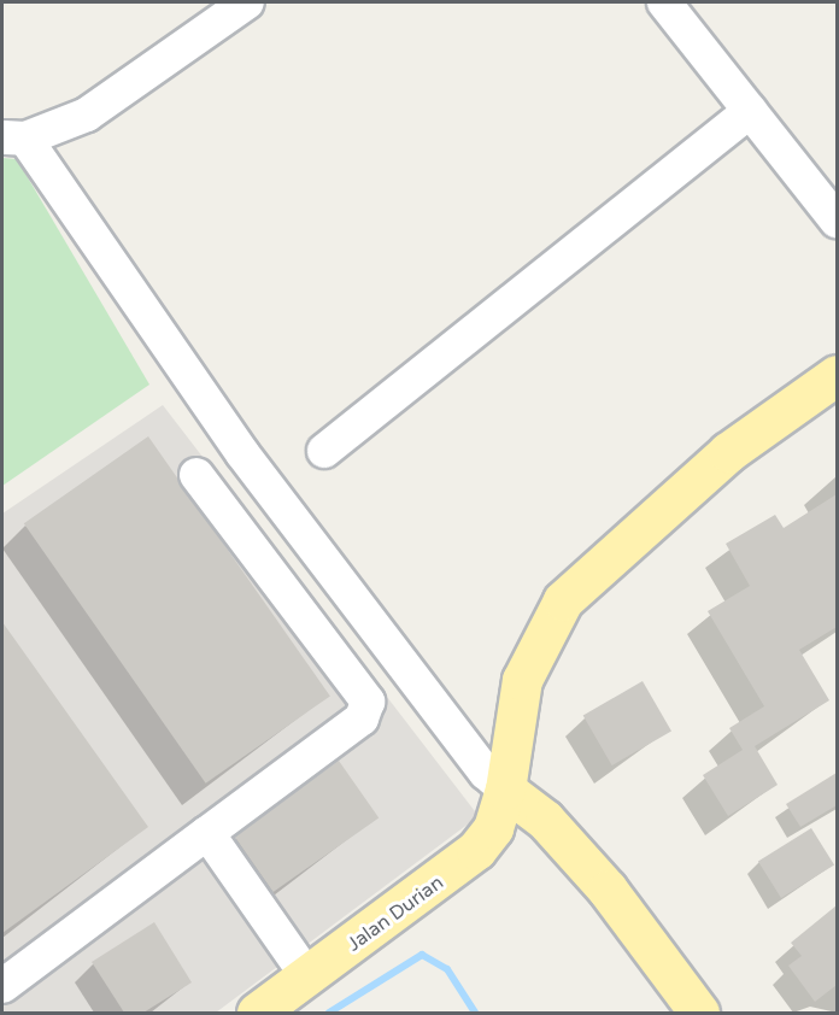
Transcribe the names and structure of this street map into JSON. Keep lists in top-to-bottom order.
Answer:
{
  "streets": {
    "main road": ["Jalan Durian"]
  }
}
